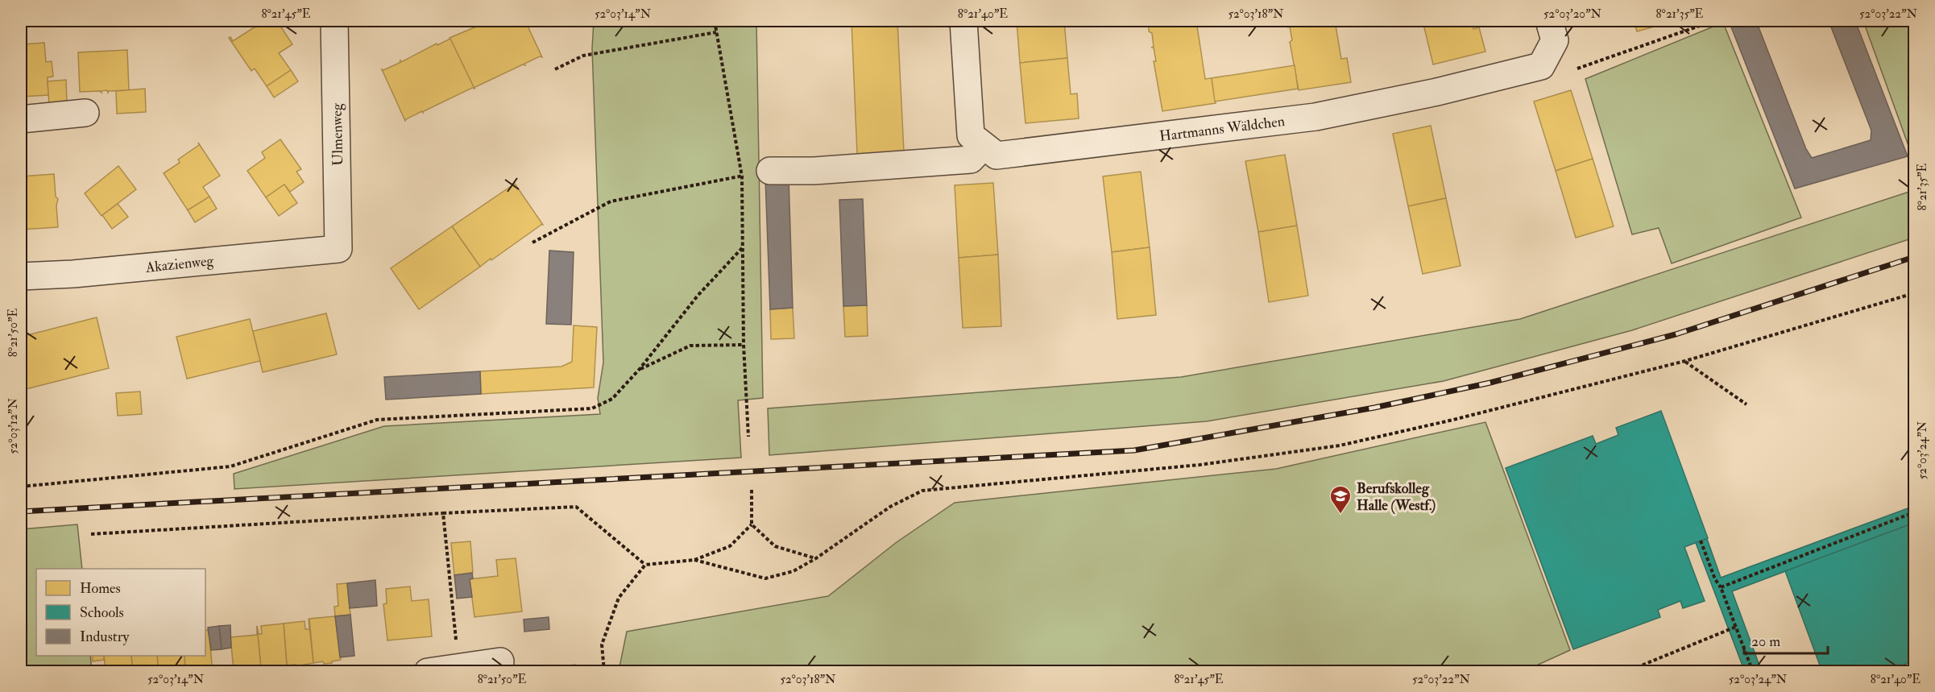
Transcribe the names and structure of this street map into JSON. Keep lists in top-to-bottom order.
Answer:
{
  "streets": {
    "street": ["Hartmanns Wäldchen", "Ulmenweg", "Akazienweg"]
  },
  "crossings": [
    ["Ulmenweg", "Akazienweg"]
  ],
  "places": {
    "school or university": ["Berufskolleg Halle (Westf.)"]
  },
  "legend": ["Homes", "Schools", "Industry"],
  "scale_bar": "20 m",
  "coordinates": [
    "8°21'45\"E",
    "52°03'14\"N",
    "8°21'40\"E",
    "52°03'18\"N",
    "52°03'20\"N",
    "8°21'35\"E",
    "52°03'22\"N",
    "8°21'50\"E",
    "52°03'12\"N",
    "52°03'24\"N"
  ]
}
